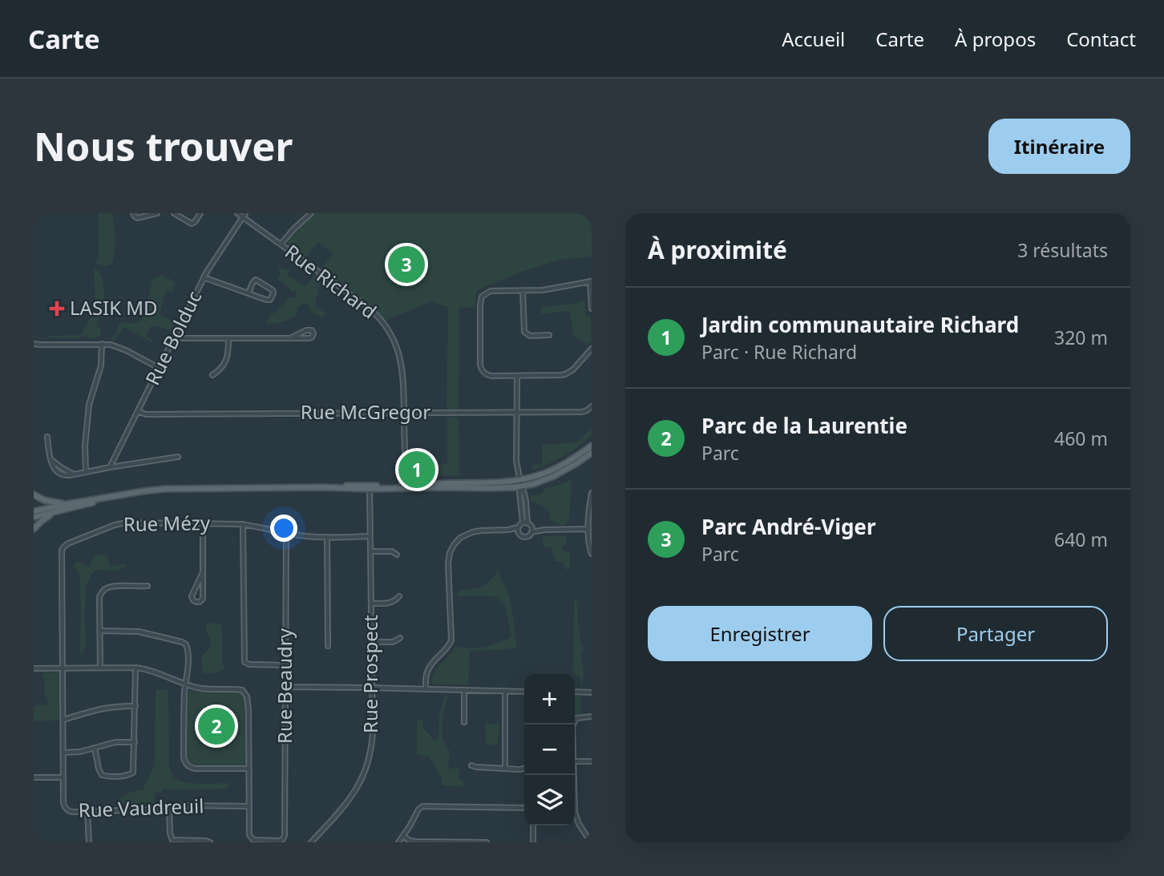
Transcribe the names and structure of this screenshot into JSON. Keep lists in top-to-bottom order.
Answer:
{
  "streets": {
    "street": [
      "Rue Richard",
      "Rue Bolduc",
      "Rue McGregor",
      "Rue Mézy",
      "Rue Prospect",
      "Rue Beaudry",
      "Rue Vaudreuil"
    ]
  },
  "crossings": [
    ["Rue Richard", "Rue Bolduc"],
    ["Rue Richard", "Rue McGregor"],
    ["Rue Bolduc", "Rue McGregor"],
    ["Rue Mézy", "Rue Prospect"],
    ["Rue Mézy", "Rue Beaudry"],
    ["Rue Mézy", "Rue Vaudreuil"],
    ["Rue Beaudry", "Rue Vaudreuil"]
  ],
  "places": {
    "health": ["LASIK MD"]
  },
  "page": {
    "header": "Carte",
    "nav": [
      "Accueil",
      "Carte",
      "À propos",
      "Contact"
    ],
    "buttons": [
      "Itinéraire",
      ["Enregistrer", "Partager"]
    ],
    "title": "Nous trouver",
    "heading": ["À proximité", "3 résultats"],
    "pins": ["3", "1", "2"],
    "list": [
      {
        "mark": "1",
        "name": "Jardin communautaire Richard",
        "note": "Parc · Rue Richard",
        "value": "320 m"
      },
      {
        "mark": "2",
        "name": "Parc de la Laurentie",
        "note": "Parc",
        "value": "460 m"
      },
      {
        "mark": "3",
        "name": "Parc André-Viger",
        "note": "Parc",
        "value": "640 m"
      }
    ],
    "map_buttons": ["+", "−"]
  }
}
